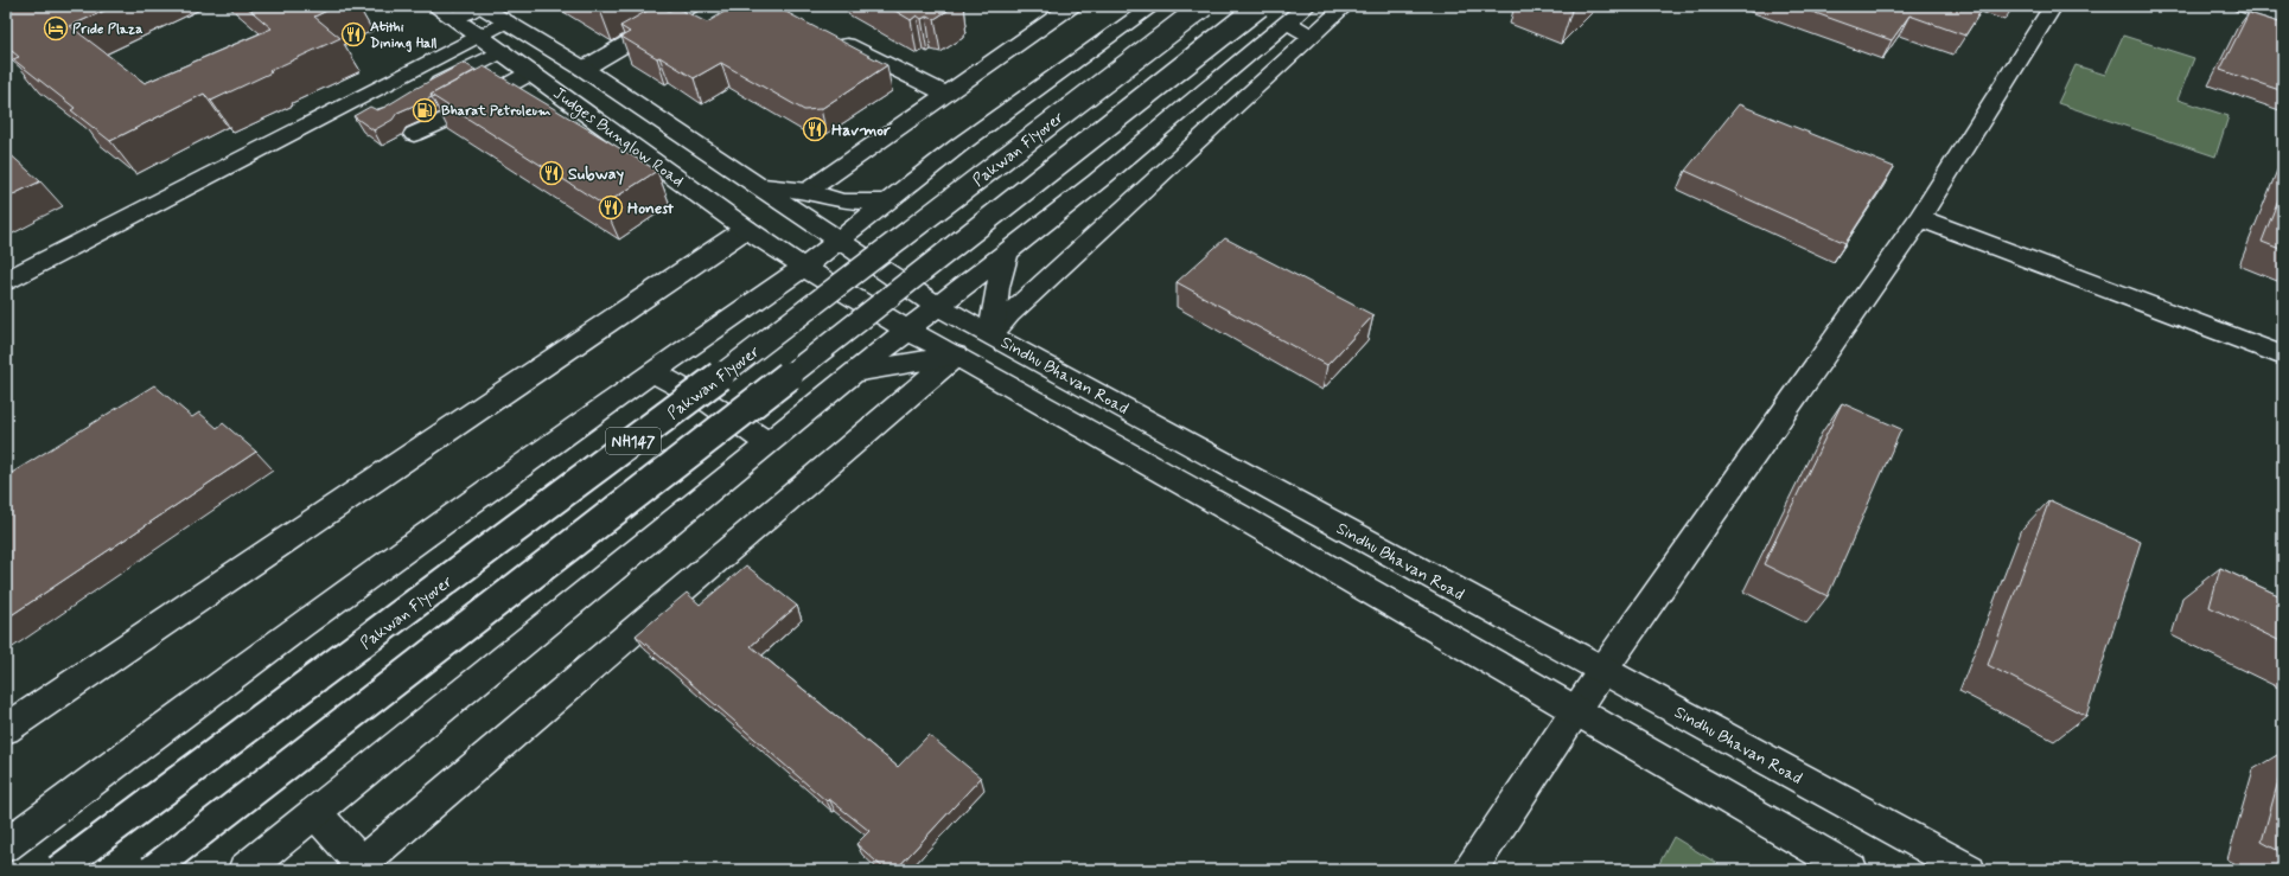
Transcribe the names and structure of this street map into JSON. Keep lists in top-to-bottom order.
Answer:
{
  "streets": {
    "main road": [
      "Judges Bunglow Road",
      "Pakwan Flyover",
      "Sindhu Bhavan Road",
      "NH147"
    ]
  },
  "crossings": [
    ["Judges Bunglow Road", "Sindhu Bhavan Road"]
  ],
  "places": {
    "hotel": ["Pride Plaza"],
    "restaurant": [
      "Atithi Dining Hall",
      "Havmor",
      "Subway",
      "Honest"
    ],
    "fuel station": ["Bharat Petroleum"]
  }
}
